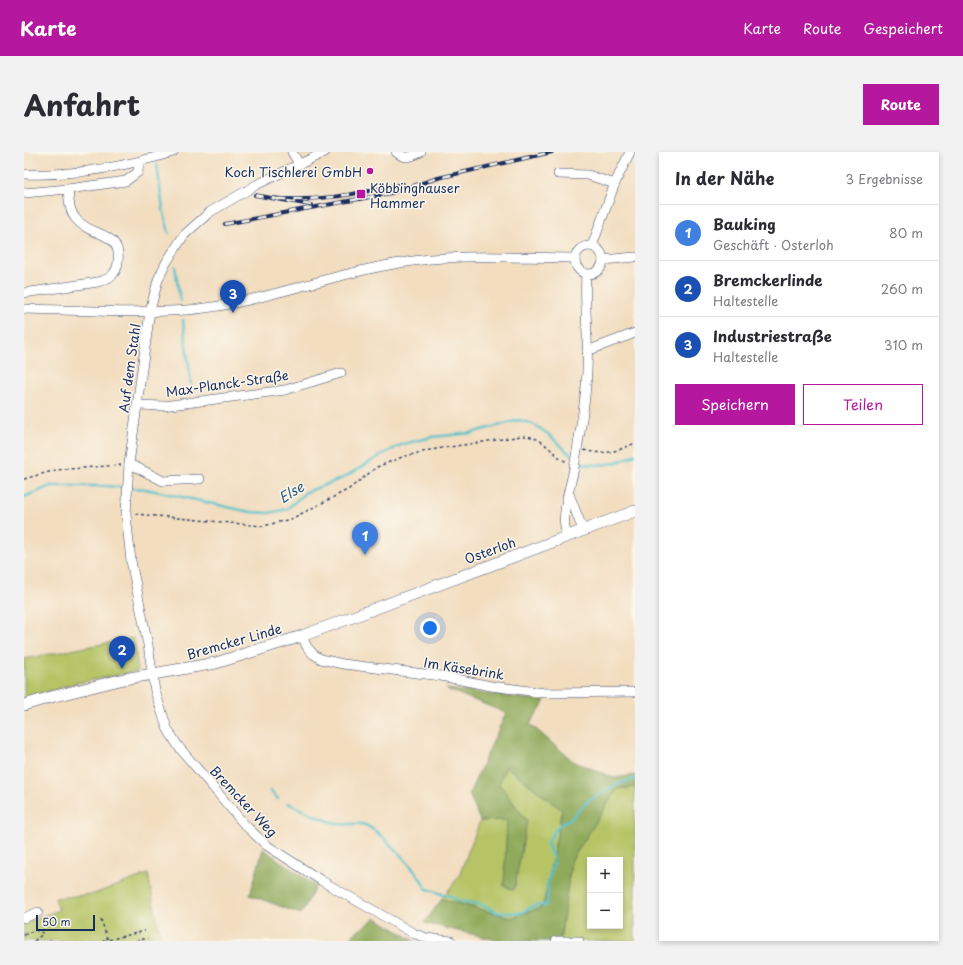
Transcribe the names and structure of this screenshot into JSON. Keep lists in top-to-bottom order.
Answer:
{
  "streets": {
    "main road": ["Osterloh", "Bremcker Linde"],
    "street": [
      "Auf dem Stahl",
      "Max-Planck-Straße",
      "Im Käsebrink",
      "Bremcker Weg"
    ]
  },
  "crossings": [
    ["Auf dem Stahl", "Max-Planck-Straße"],
    ["Auf dem Stahl", "Bremcker Linde"],
    ["Auf dem Stahl", "Bremcker Weg"],
    ["Osterloh", "Bremcker Linde"],
    ["Bremcker Linde", "Im Käsebrink"],
    ["Bremcker Linde", "Bremcker Weg"]
  ],
  "water": ["Else"],
  "places": {
    "other": ["Koch Tischlerei GmbH"],
    "transit": ["Köbbinghauser Hammer"]
  },
  "scale_bar": "50 m",
  "page": {
    "header": "Karte",
    "nav": ["Karte", "Route", "Gespeichert"],
    "title": "Anfahrt",
    "buttons": [
      "Route",
      ["Speichern", "Teilen"]
    ],
    "heading": ["In der Nähe", "3 Ergebnisse"],
    "list": [
      {
        "mark": "1",
        "name": "Bauking",
        "note": "Geschäft · Osterloh",
        "value": "80 m"
      },
      {
        "mark": "2",
        "name": "Bremckerlinde",
        "note": "Haltestelle",
        "value": "260 m"
      },
      {
        "mark": "3",
        "name": "Industriestraße",
        "note": "Haltestelle",
        "value": "310 m"
      }
    ],
    "pins": ["3", "1", "2"],
    "map_buttons": ["+", "−"],
    "scale": "50 m"
  }
}
